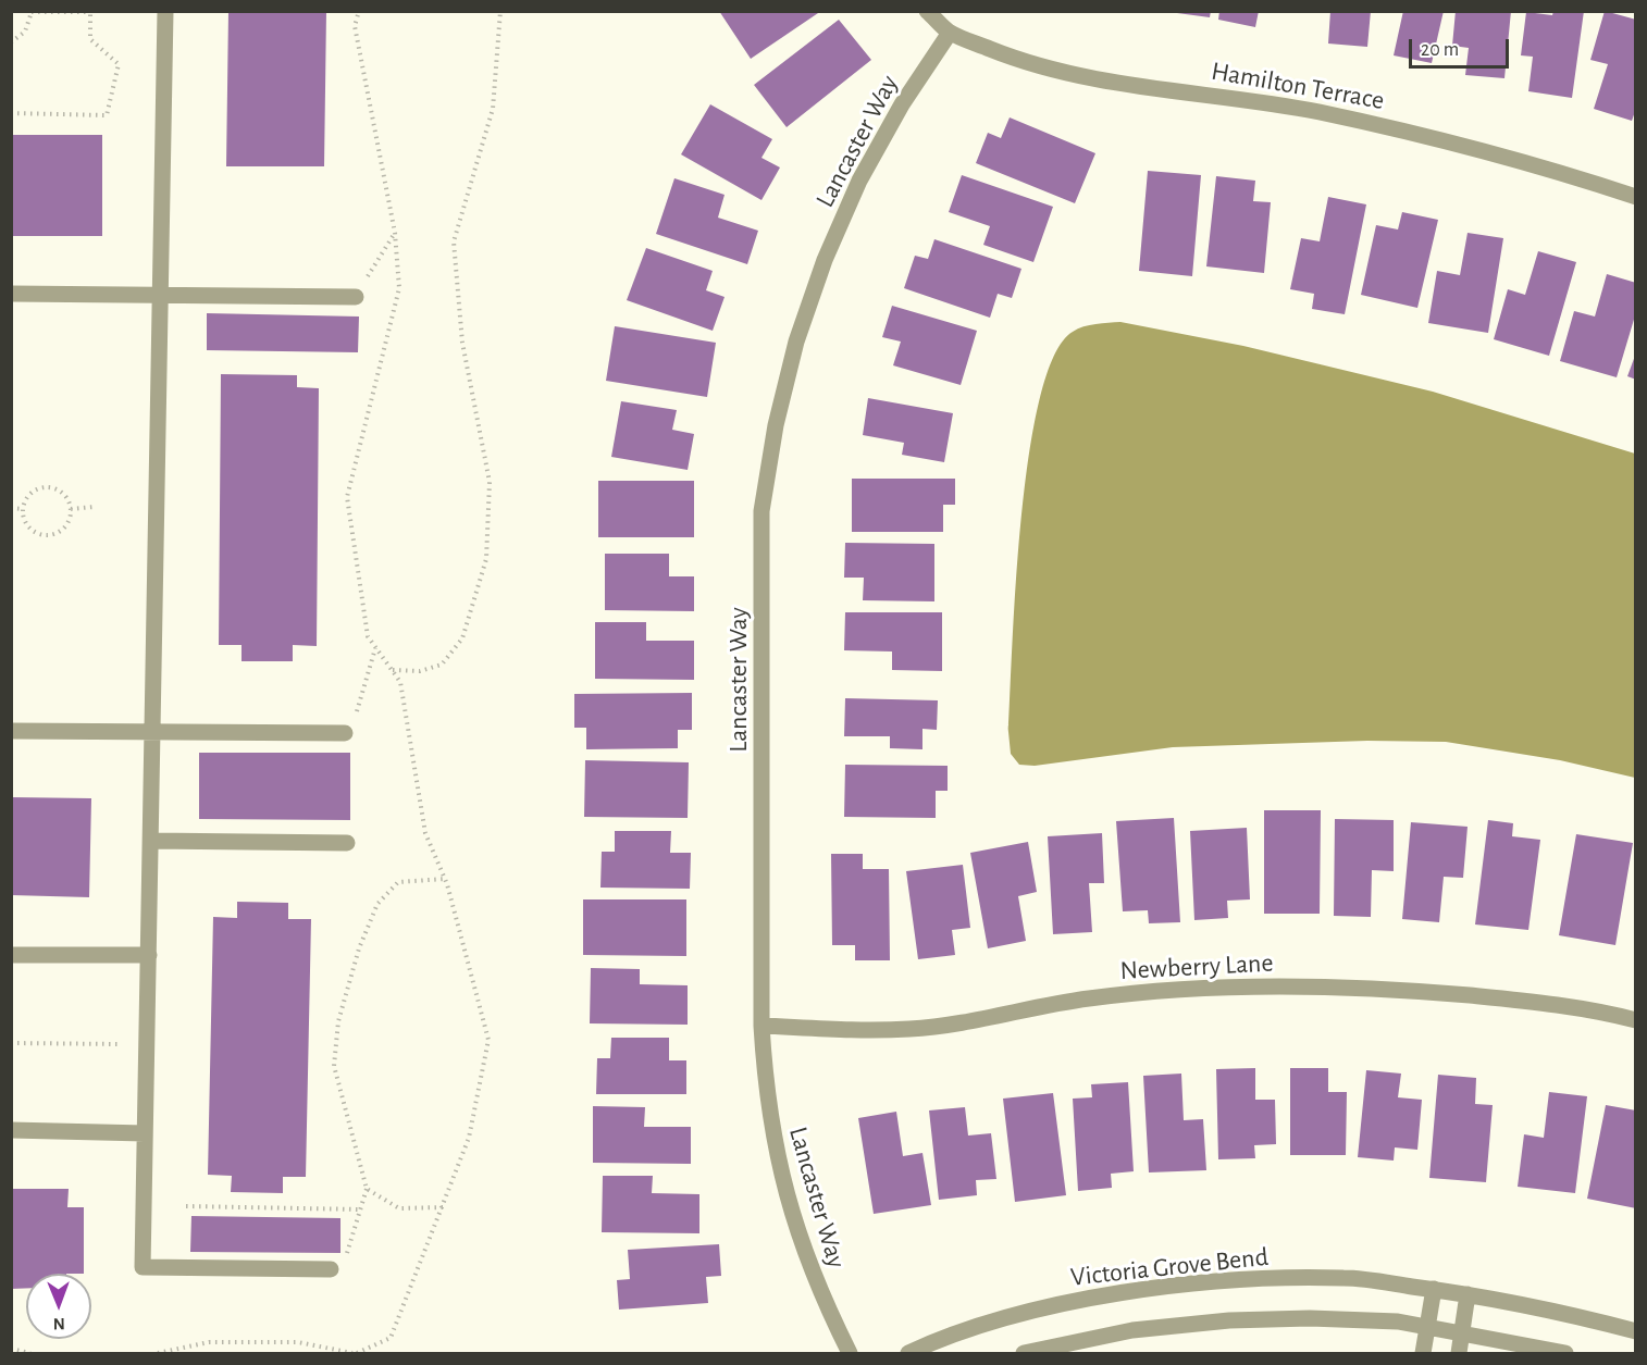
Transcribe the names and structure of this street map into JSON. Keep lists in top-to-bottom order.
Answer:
{
  "streets": {
    "street": [
      "Hamilton Terrace",
      "Lancaster Way",
      "Newberry Lane",
      "Victoria Grove Bend"
    ]
  },
  "crossings": [
    ["Hamilton Terrace", "Lancaster Way"],
    ["Lancaster Way", "Newberry Lane"]
  ],
  "scale_bar": "20 m",
  "north": "bottom"
}
